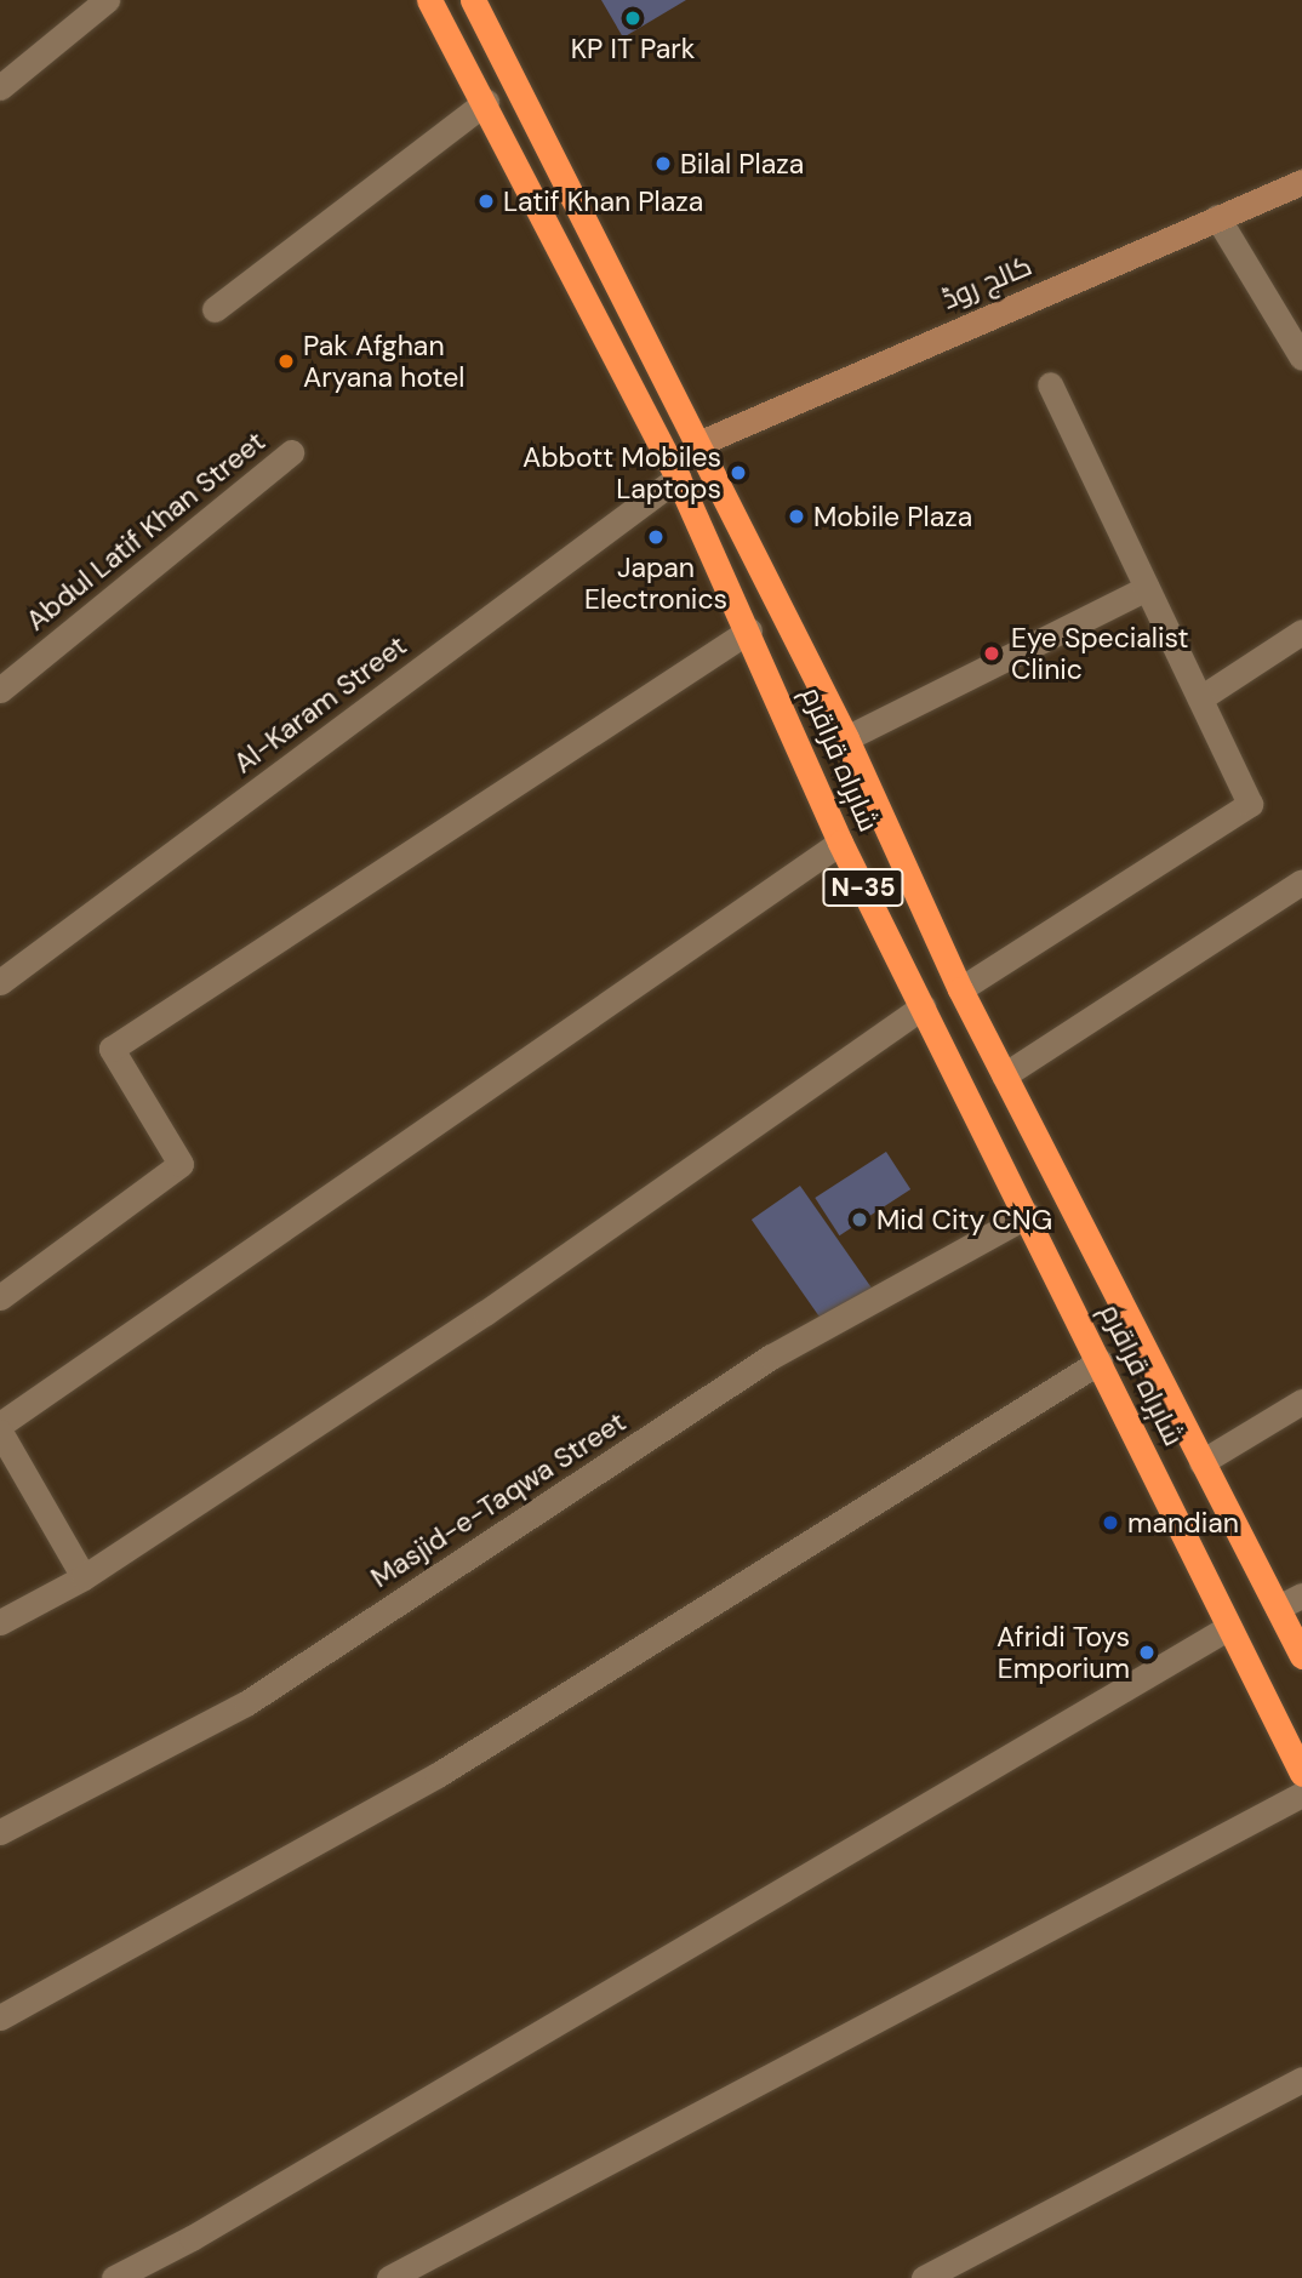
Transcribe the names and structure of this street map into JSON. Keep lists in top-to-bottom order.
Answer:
{
  "streets": {
    "highway": ["شاہراہ قراقرم", "N-35"],
    "main road": ["کالج روڈ"],
    "street": ["Abdul Latif Khan Street", "Al-Karam Street", "Masjid-e-Taqwa Street"]
  },
  "crossings": [
    ["کالج روڈ", "شاہراہ قراقرم"],
    ["Al-Karam Street", "شاہراہ قراقرم"],
    ["شاہراہ قراقرم", "Masjid-e-Taqwa Street"]
  ],
  "places": [
    "KP IT Park",
    "Bilal Plaza",
    "Latif Khan Plaza",
    "Pak Afghan Aryana hotel",
    "Abbott Mobiles Laptops",
    "Mobile Plaza",
    "Japan Electronics",
    "Eye Specialist Clinic",
    "Mid City CNG",
    "mandian",
    "Afridi Toys Emporium"
  ]
}
